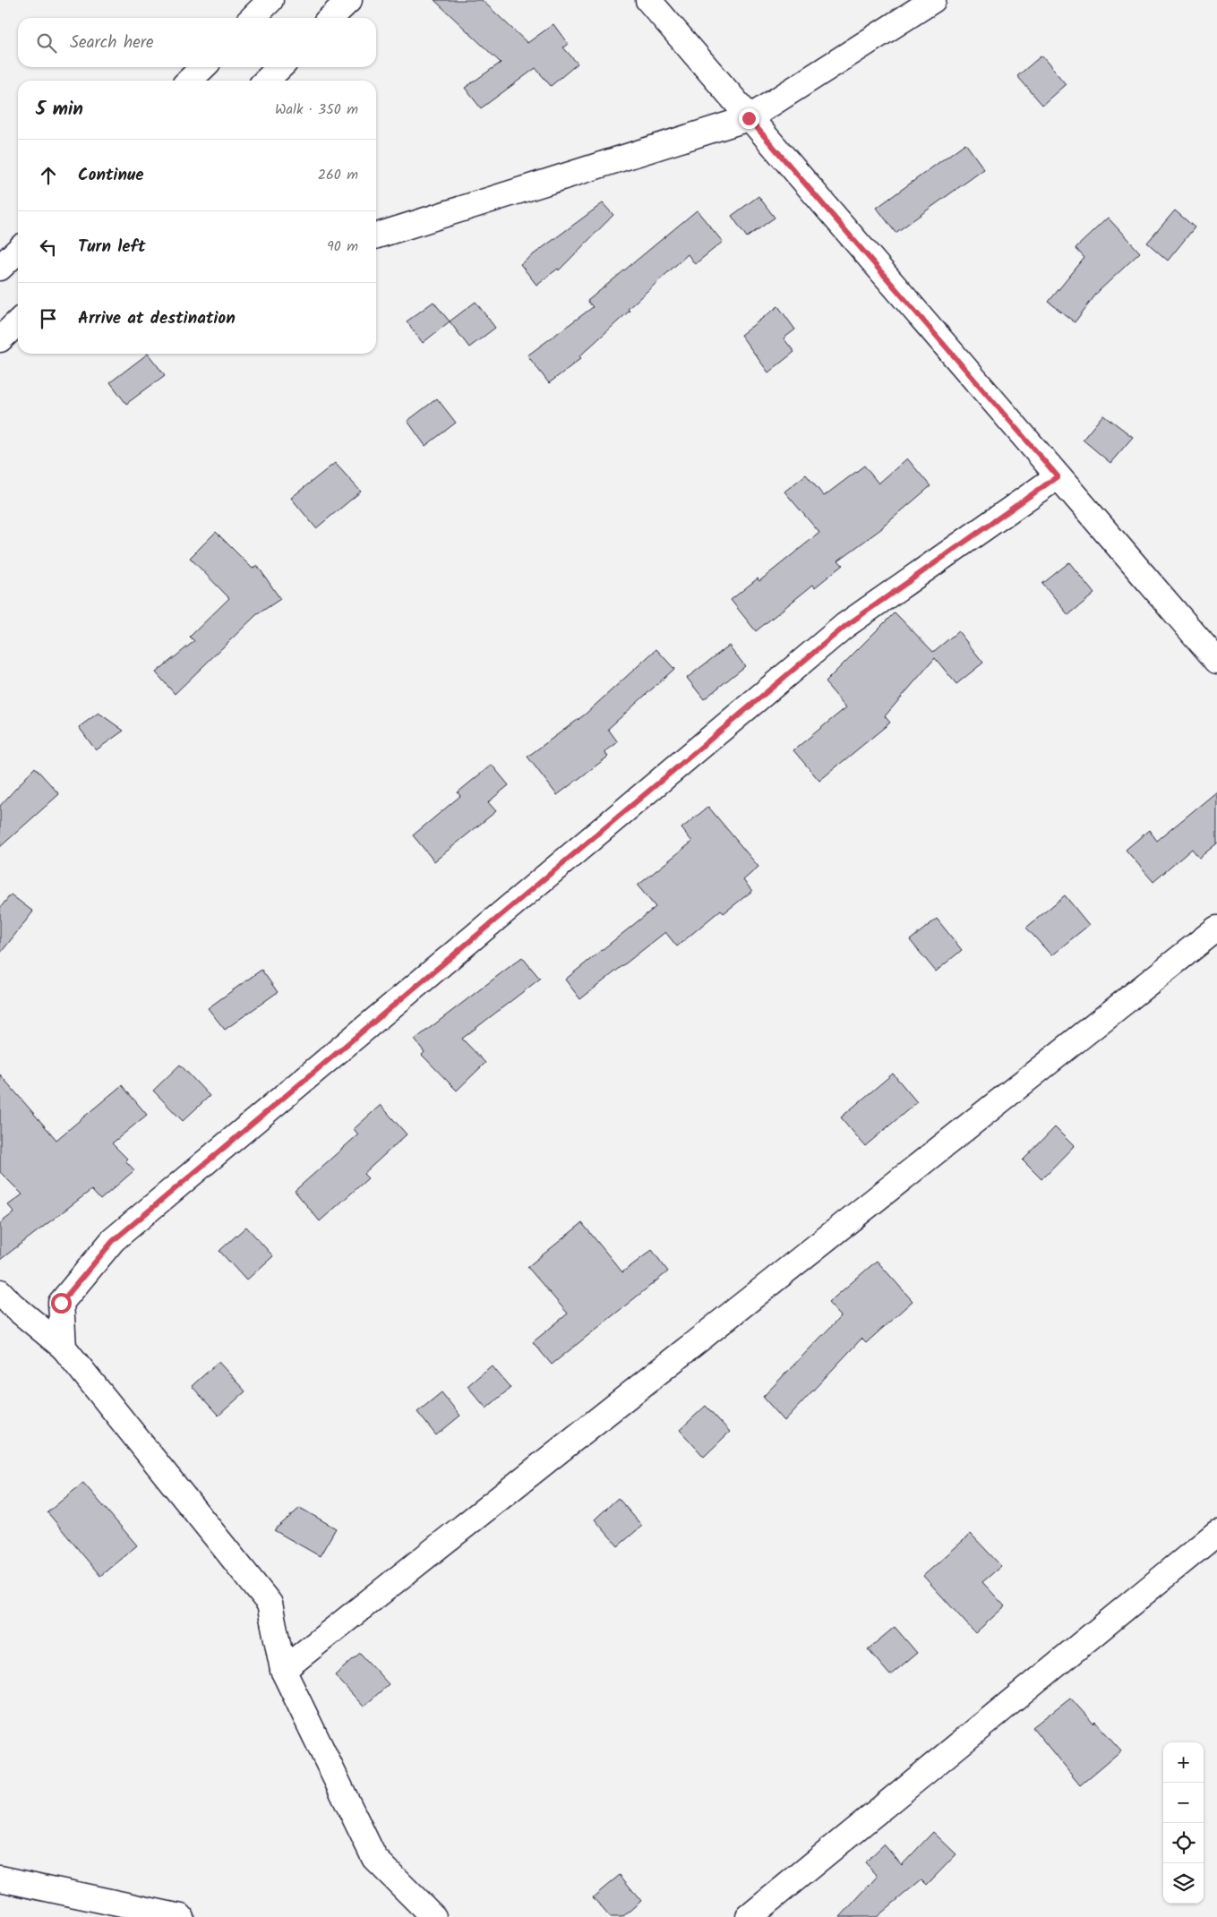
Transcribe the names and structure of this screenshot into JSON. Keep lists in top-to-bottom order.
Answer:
{
  "page": {
    "search": "Search here",
    "heading": ["5 min", "Walk · 350 m"],
    "list": [
      ["Continue", "260 m"],
      ["Turn left", "90 m"],
      "Arrive at destination"
    ],
    "map_buttons": ["+", "−"]
  }
}
